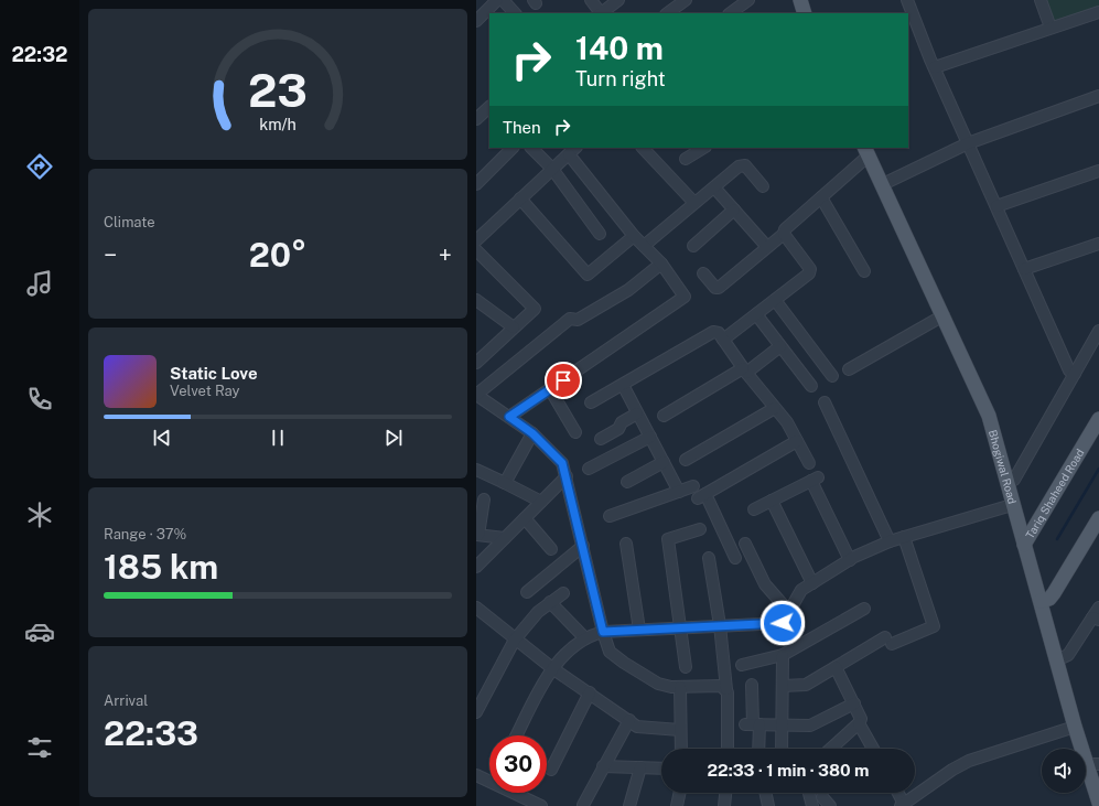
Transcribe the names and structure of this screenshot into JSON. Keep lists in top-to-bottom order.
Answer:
{
  "streets": {
    "main road": ["Bhogiwal Road", "Tariq Shaheed Road"]
  },
  "crossings": [
    ["Bhogiwal Road", "Tariq Shaheed Road"]
  ],
  "page": {
    "tabs": "22:32",
    "turn": ["140 m", "Turn right"],
    "then": "Then",
    "tile": [
      "Climate",
      ["Range · 37%", "185 km"],
      ["Arrival", "22:33"]
    ],
    "heat": ["−", "20°", "+"],
    "song": ["Static Love", "Velvet Ray"],
    "limit": "30",
    "trip": "22:33 · 1 min · 380 m",
    "gauge": ["23", "km/h"]
  }
}
